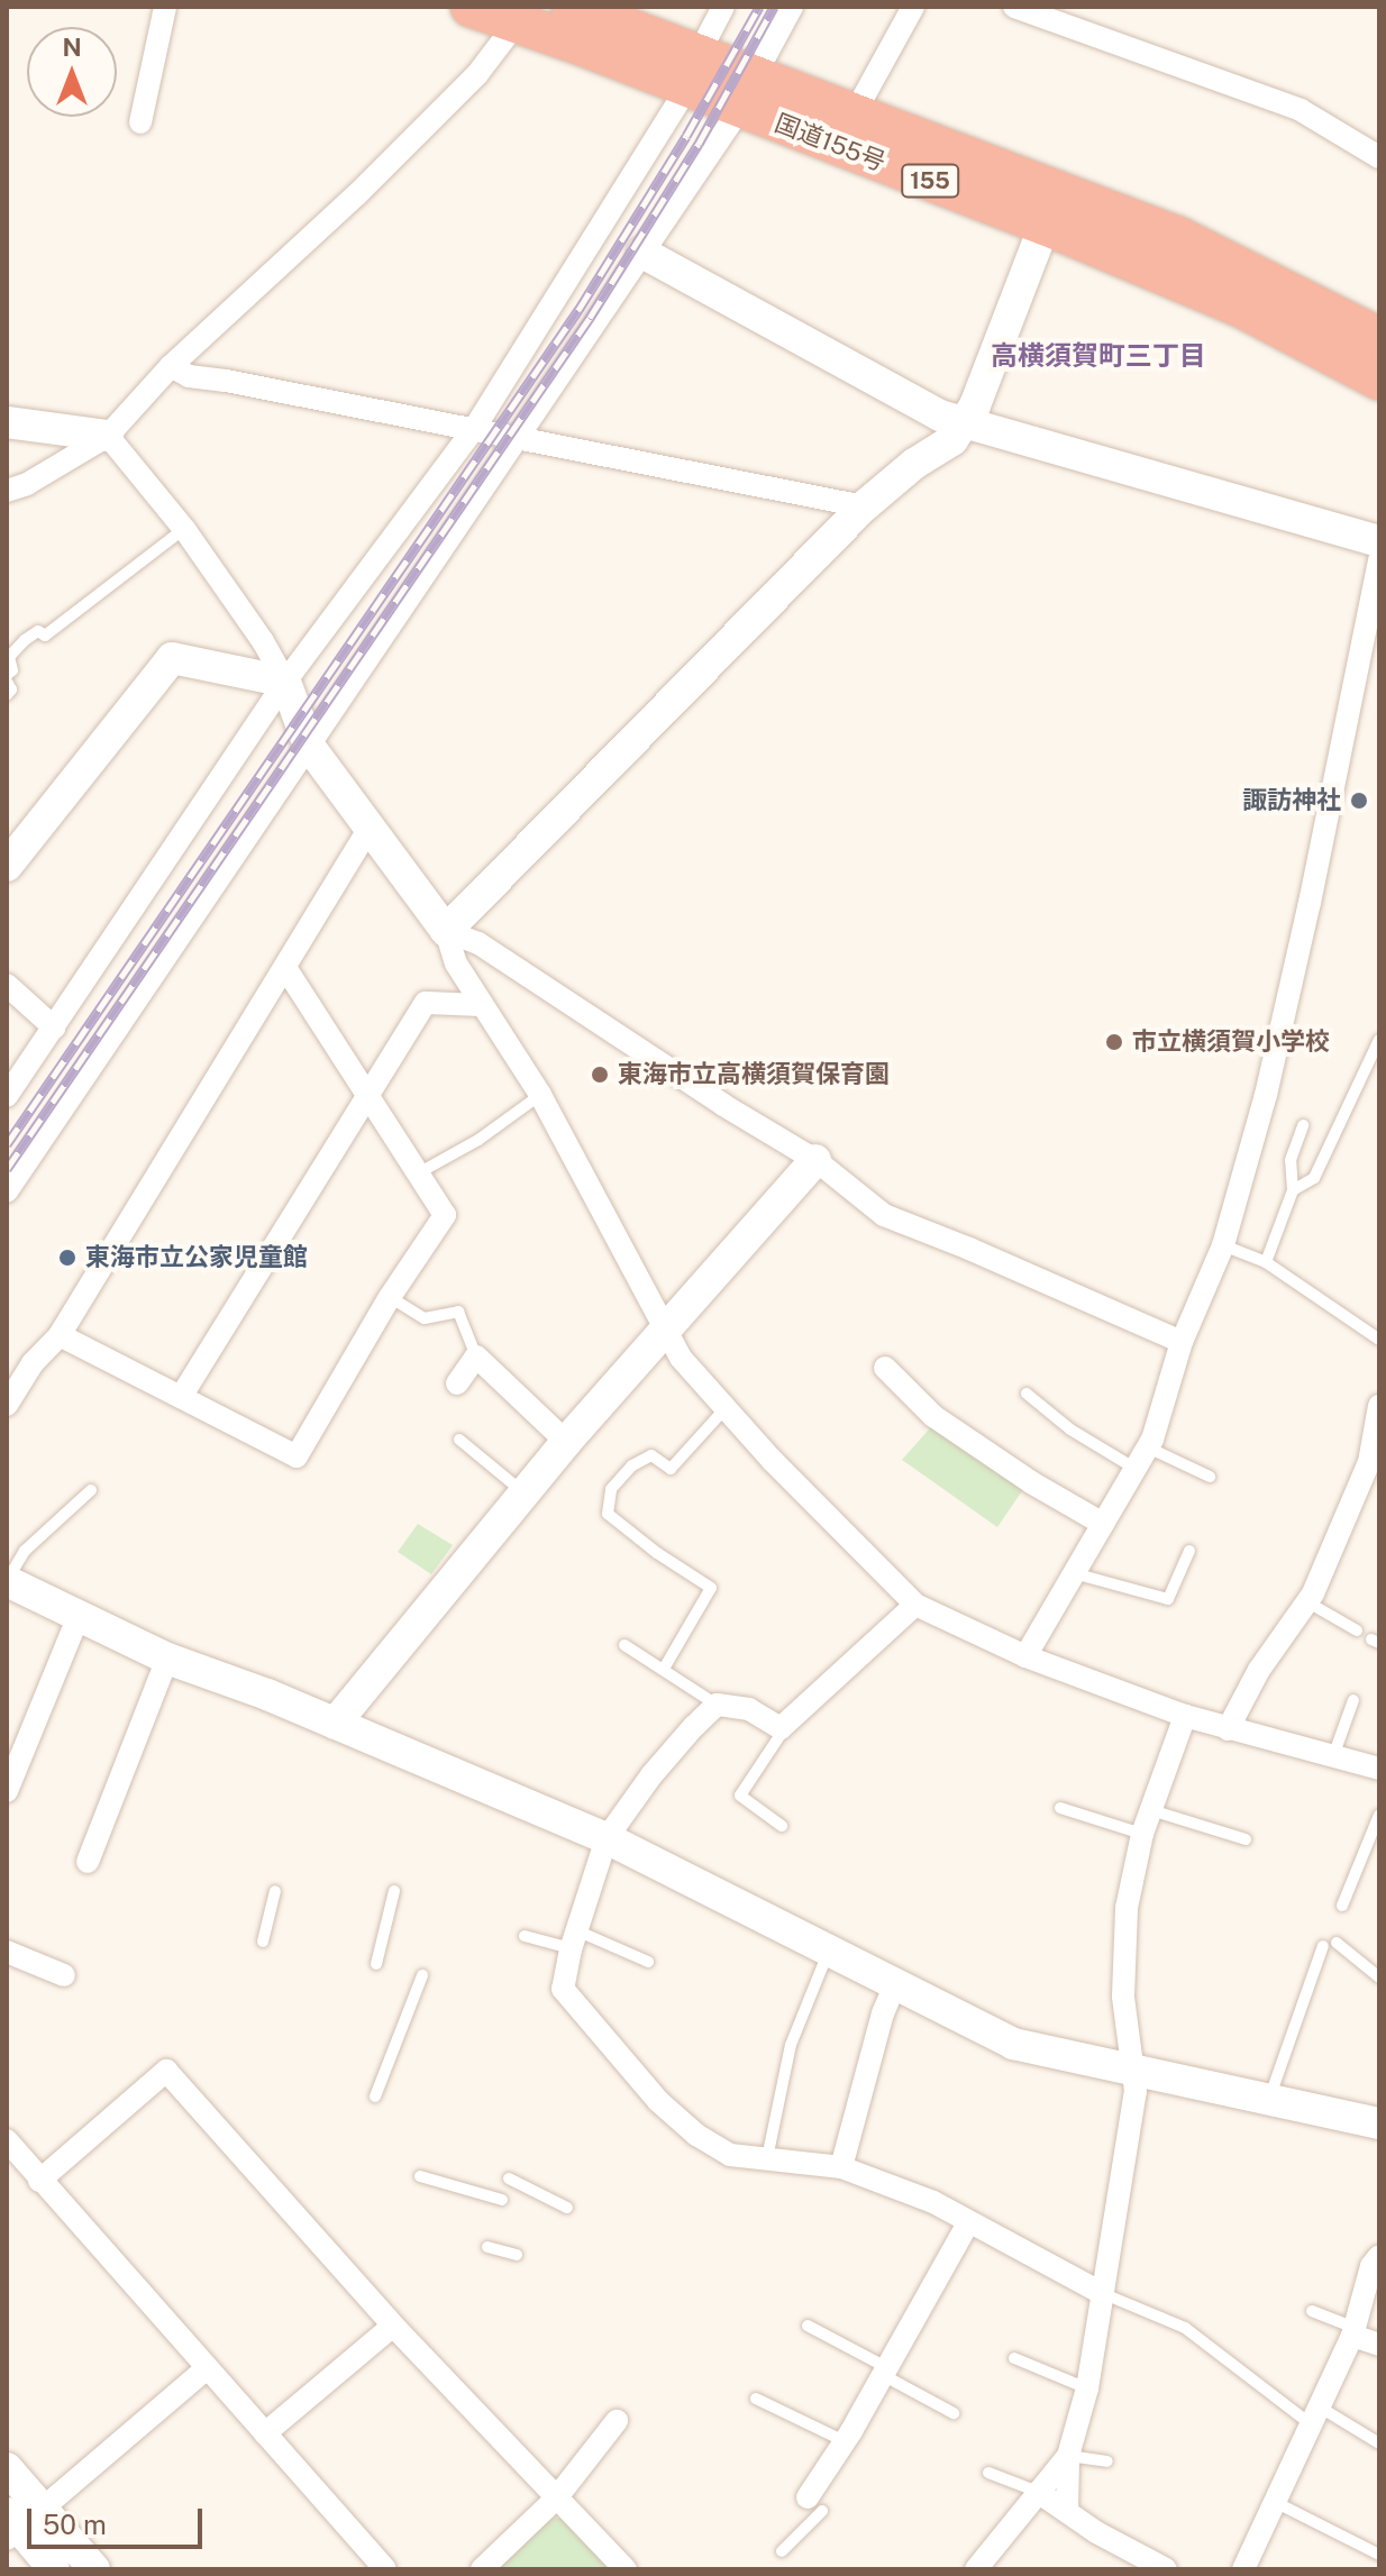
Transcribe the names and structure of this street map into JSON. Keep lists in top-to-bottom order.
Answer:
{
  "streets": {
    "highway": ["国道155号", "155"]
  },
  "districts": ["高横須賀町三丁目"],
  "places": [
    "諏訪神社",
    "市立横須賀小学校",
    "東海市立高横須賀保育園",
    "東海市立公家児童館"
  ],
  "scale_bar": "50 m",
  "north": "top"
}
